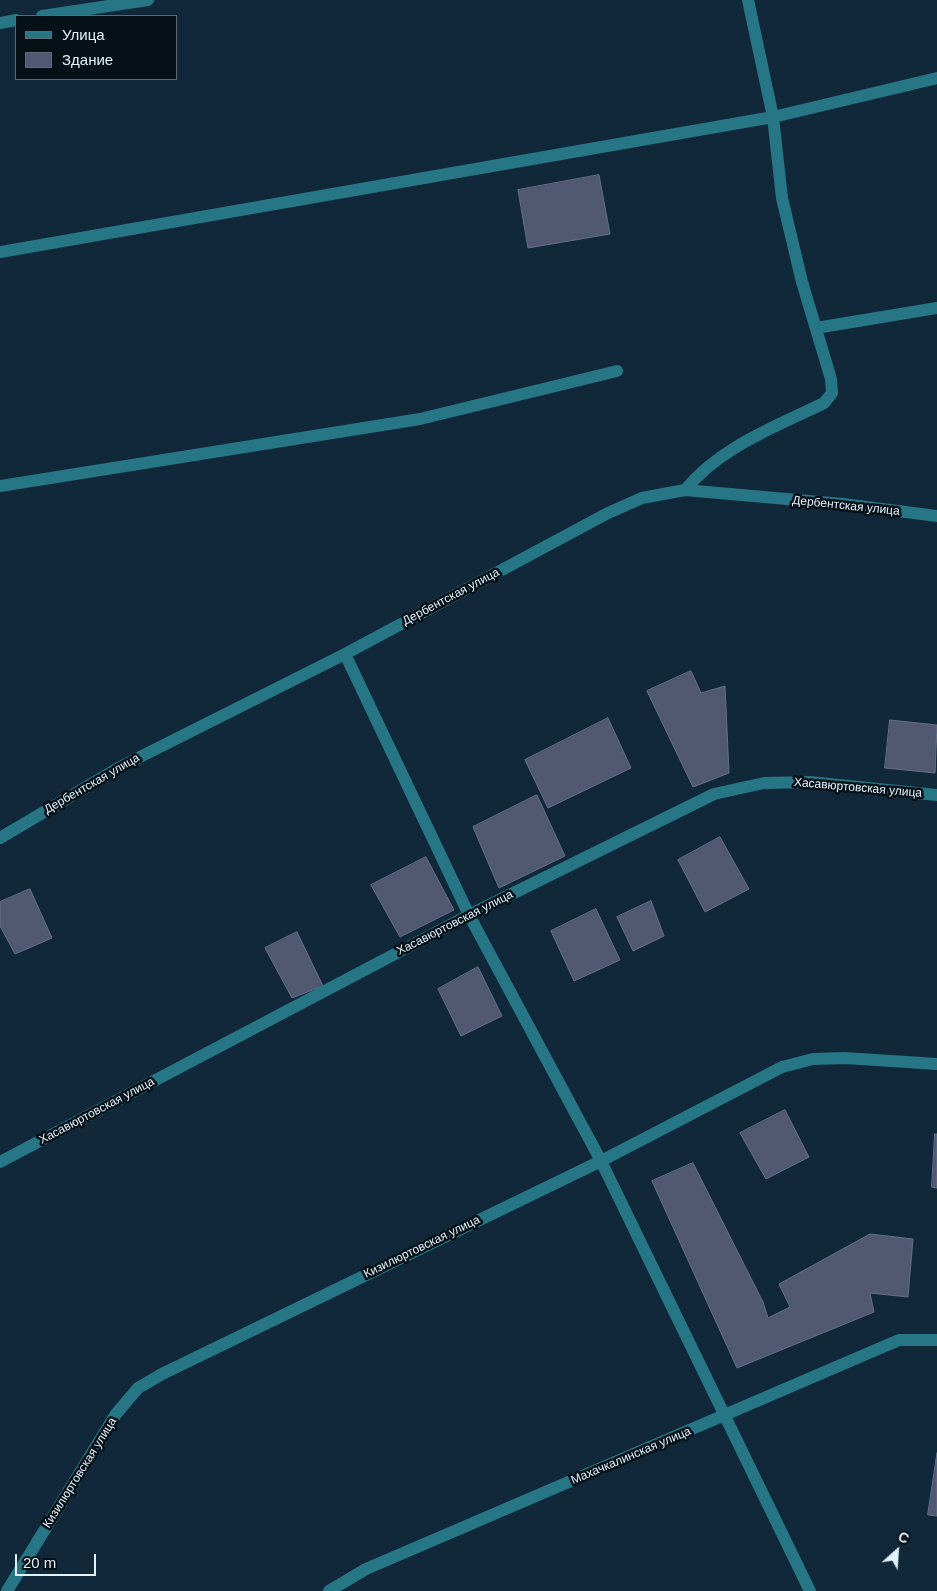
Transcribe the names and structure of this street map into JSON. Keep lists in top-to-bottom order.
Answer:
{
  "streets": {
    "street": [
      "Дербентская улица",
      "Хасавюртовская улица",
      "Кизилюртовская улица",
      "Махачкалинская улица"
    ]
  },
  "legend": ["Улица", "Здание"],
  "scale_bar": "20 m",
  "north": "top right"
}
